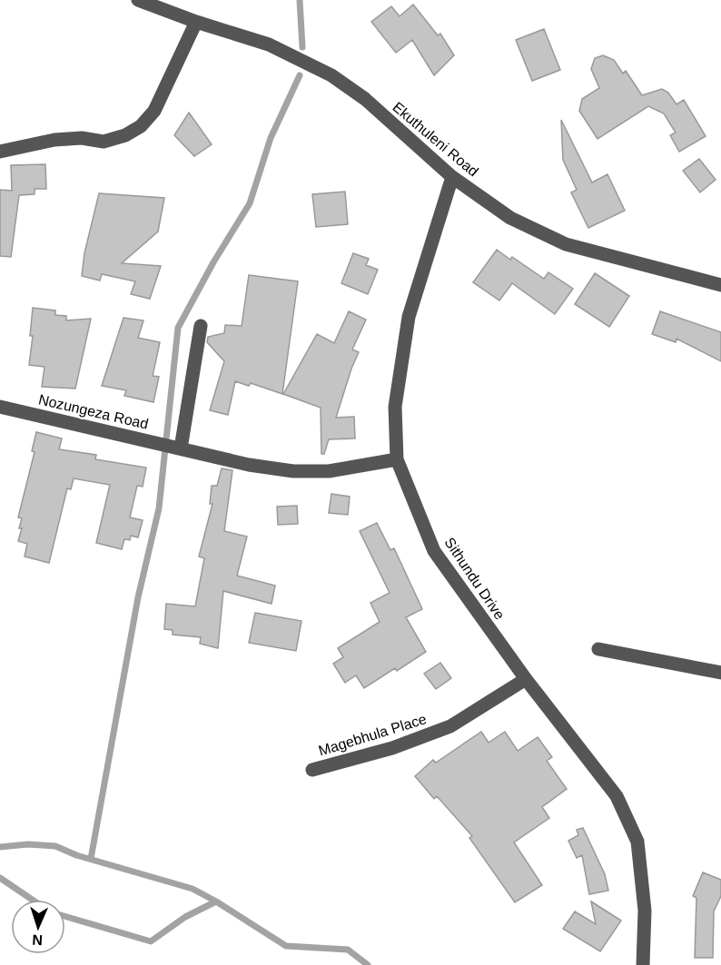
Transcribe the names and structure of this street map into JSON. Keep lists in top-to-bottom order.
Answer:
{
  "streets": {
    "street": [
      "Ekuthuleni Road",
      "Nozungeza Road",
      "Sithundu Drive",
      "Magebhula Place"
    ]
  },
  "crossings": [
    ["Ekuthuleni Road", "Sithundu Drive"],
    ["Nozungeza Road", "Sithundu Drive"],
    ["Sithundu Drive", "Magebhula Place"]
  ],
  "north": "bottom"
}
